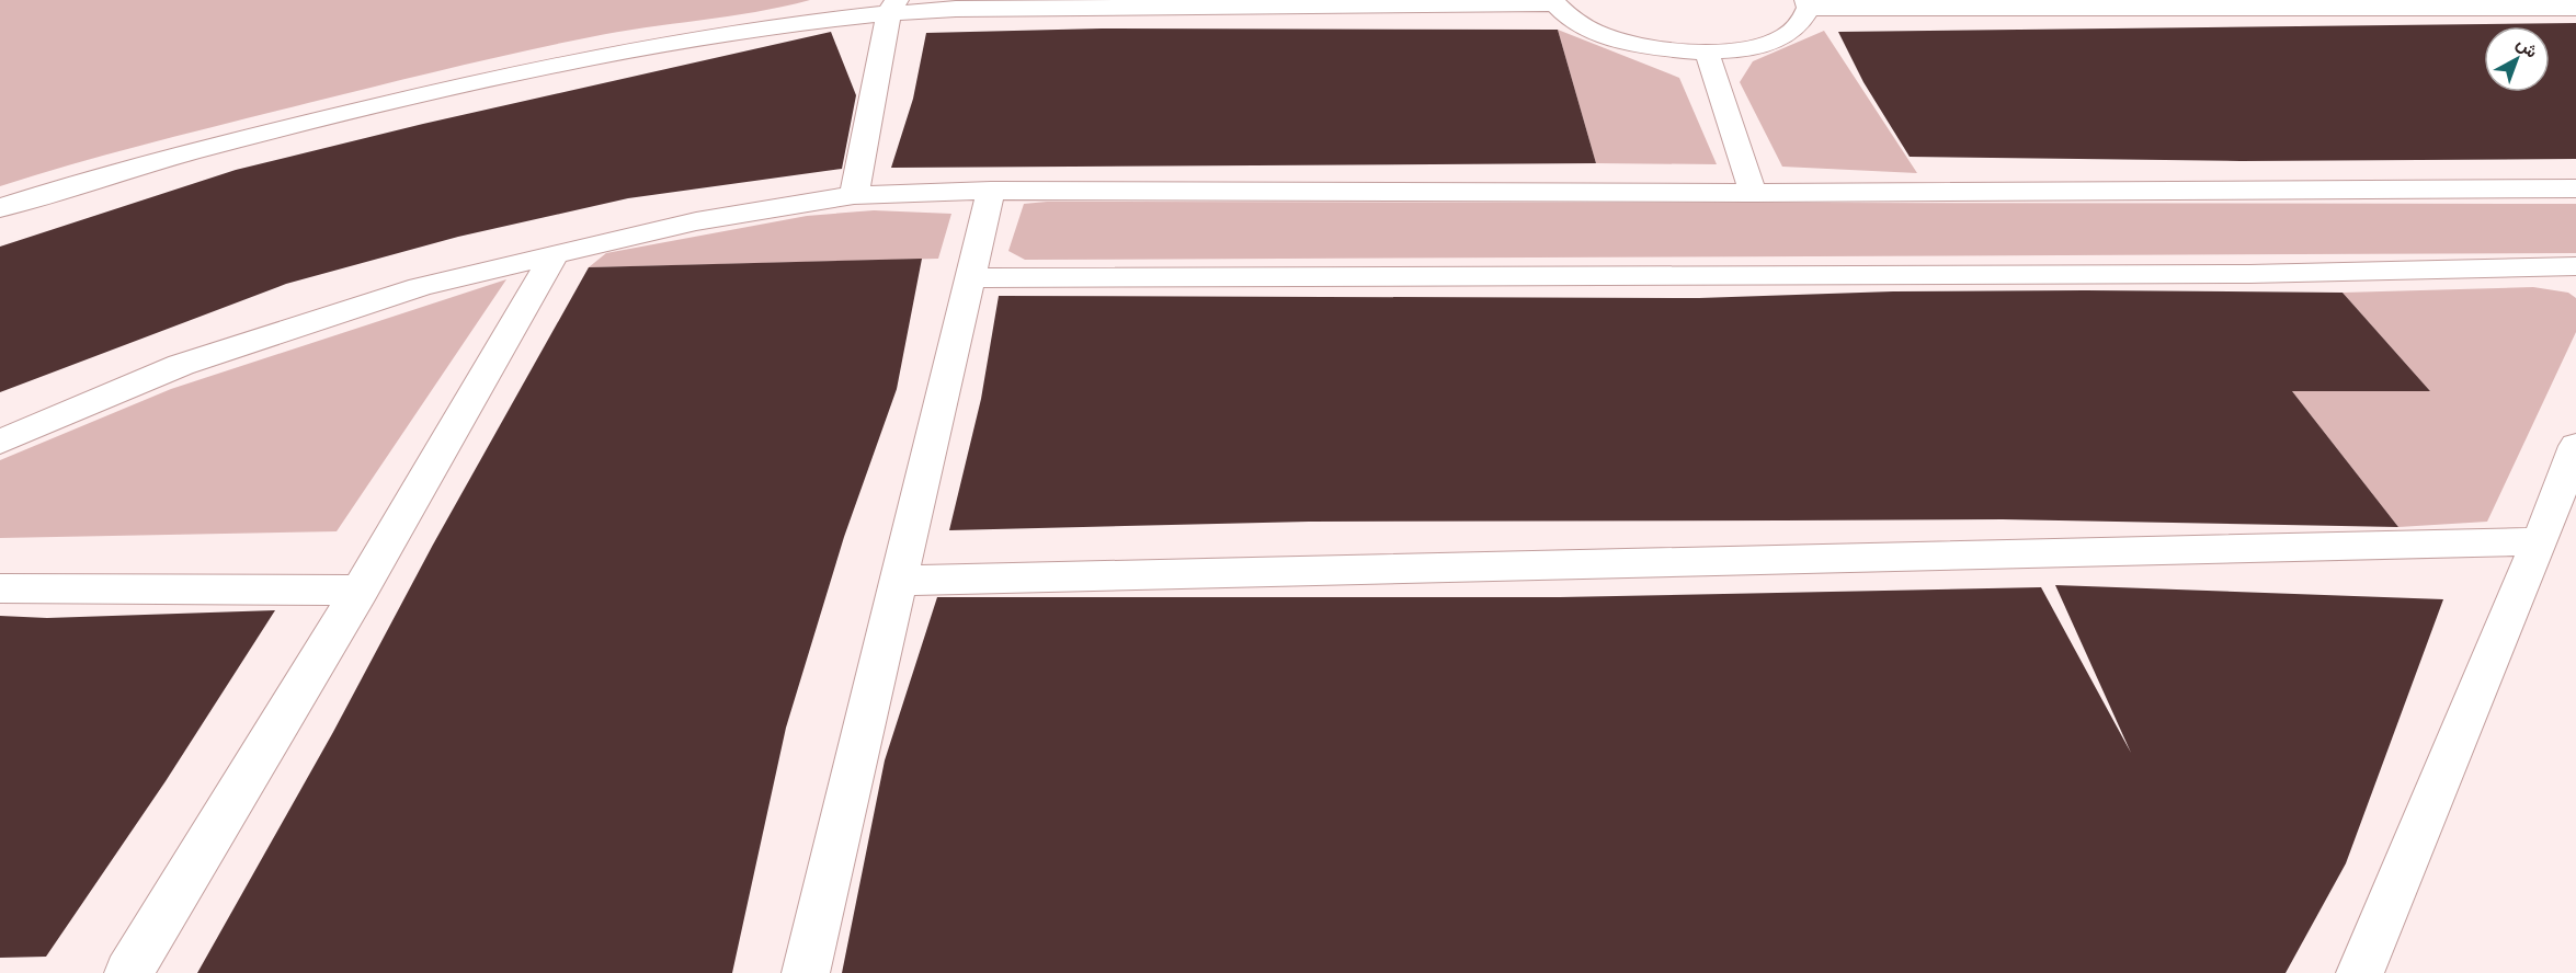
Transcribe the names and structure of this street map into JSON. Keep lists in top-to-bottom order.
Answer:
{
  "north": "top right"
}
